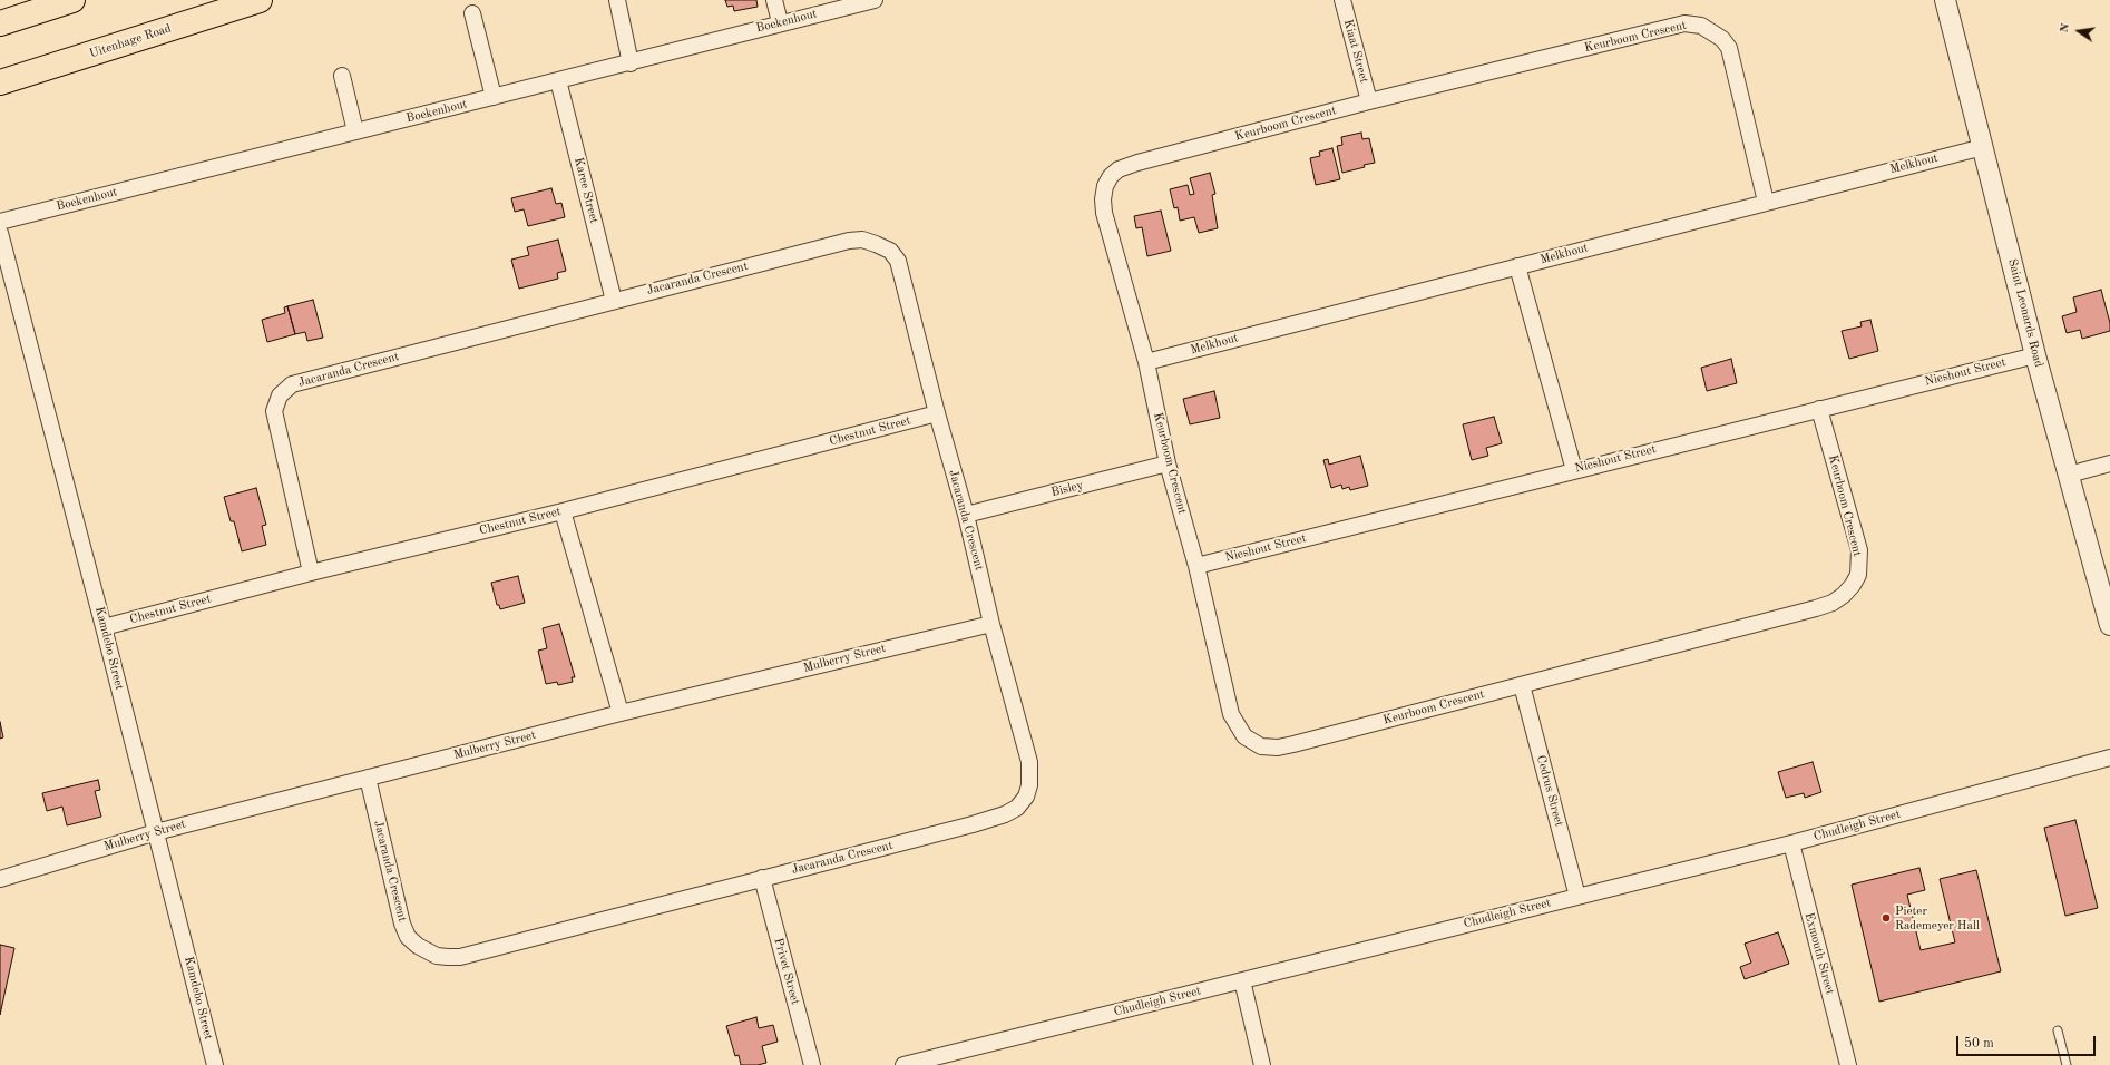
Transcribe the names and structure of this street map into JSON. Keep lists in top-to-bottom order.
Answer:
{
  "streets": {
    "main road": ["Uitenhage Road"],
    "street": [
      "Boekenhout",
      "Keurboom Crescent",
      "Kiaat Street",
      "Melkhout",
      "Karee Street",
      "Jacaranda Crescent",
      "Saint Leonards Road",
      "Nieshout Street",
      "Chestnut Street",
      "Bisley",
      "Kamdebo Street",
      "Mulberry Street",
      "Cedrus Street",
      "Chudleigh Street",
      "Exmouth Street",
      "Privet Street"
    ]
  },
  "crossings": [
    ["Boekenhout", "Karee Street"],
    ["Keurboom Crescent", "Kiaat Street"],
    ["Keurboom Crescent", "Melkhout"],
    ["Keurboom Crescent", "Nieshout Street"],
    ["Keurboom Crescent", "Bisley"],
    ["Keurboom Crescent", "Cedrus Street"],
    ["Melkhout", "Saint Leonards Road"],
    ["Karee Street", "Jacaranda Crescent"],
    ["Jacaranda Crescent", "Chestnut Street"],
    ["Jacaranda Crescent", "Bisley"],
    ["Jacaranda Crescent", "Mulberry Street"],
    ["Jacaranda Crescent", "Privet Street"],
    ["Saint Leonards Road", "Nieshout Street"],
    ["Chestnut Street", "Kamdebo Street"],
    ["Kamdebo Street", "Mulberry Street"],
    ["Cedrus Street", "Chudleigh Street"],
    ["Chudleigh Street", "Exmouth Street"]
  ],
  "places": ["Pieter Rademeyer Hall"],
  "scale_bar": "50 m",
  "north": "left"
}
